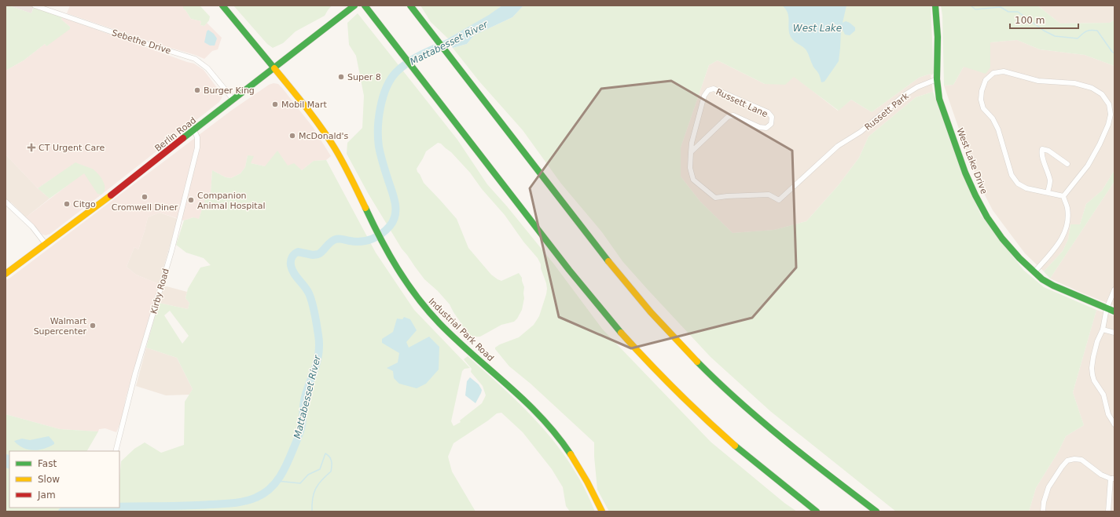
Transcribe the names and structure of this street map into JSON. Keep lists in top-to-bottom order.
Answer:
{
  "streets": {
    "main road": ["Berlin Road", "West Lake Drive", "Industrial Park Road"],
    "street": [
      "Sebethe Drive",
      "Russett Lane",
      "Russett Park",
      "Kirby Road"
    ]
  },
  "crossings": [
    ["Sebethe Drive", "Berlin Road"],
    ["Russett Lane", "Russett Park"],
    ["Russett Park", "West Lake Drive"],
    ["Berlin Road", "Kirby Road"],
    ["Berlin Road", "Industrial Park Road"]
  ],
  "water": ["West Lake", "Mattabesset River"],
  "places": {
    "other": [
      "Super 8",
      "Burger King",
      "Mobil Mart",
      "McDonald's",
      "Cromwell Diner",
      "Companion Animal Hospital",
      "Citgo",
      "Walmart Supercenter"
    ],
    "health": ["CT Urgent Care"]
  },
  "legend": ["Fast", "Slow", "Jam"],
  "scale_bar": "100 m"
}
